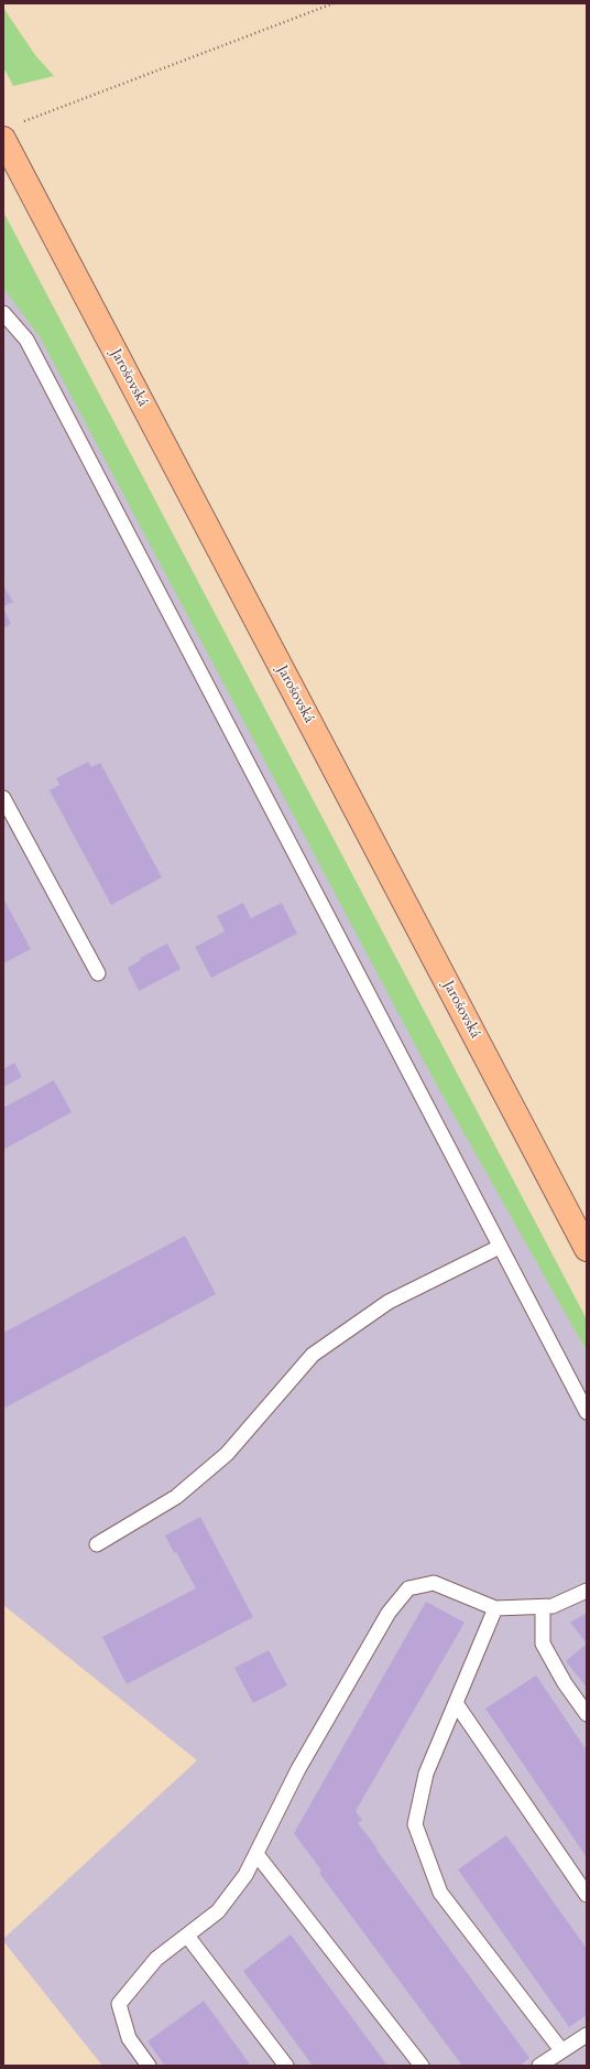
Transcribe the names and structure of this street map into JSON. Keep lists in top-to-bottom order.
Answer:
{
  "streets": {
    "main road": ["Jarošovská"]
  }
}
